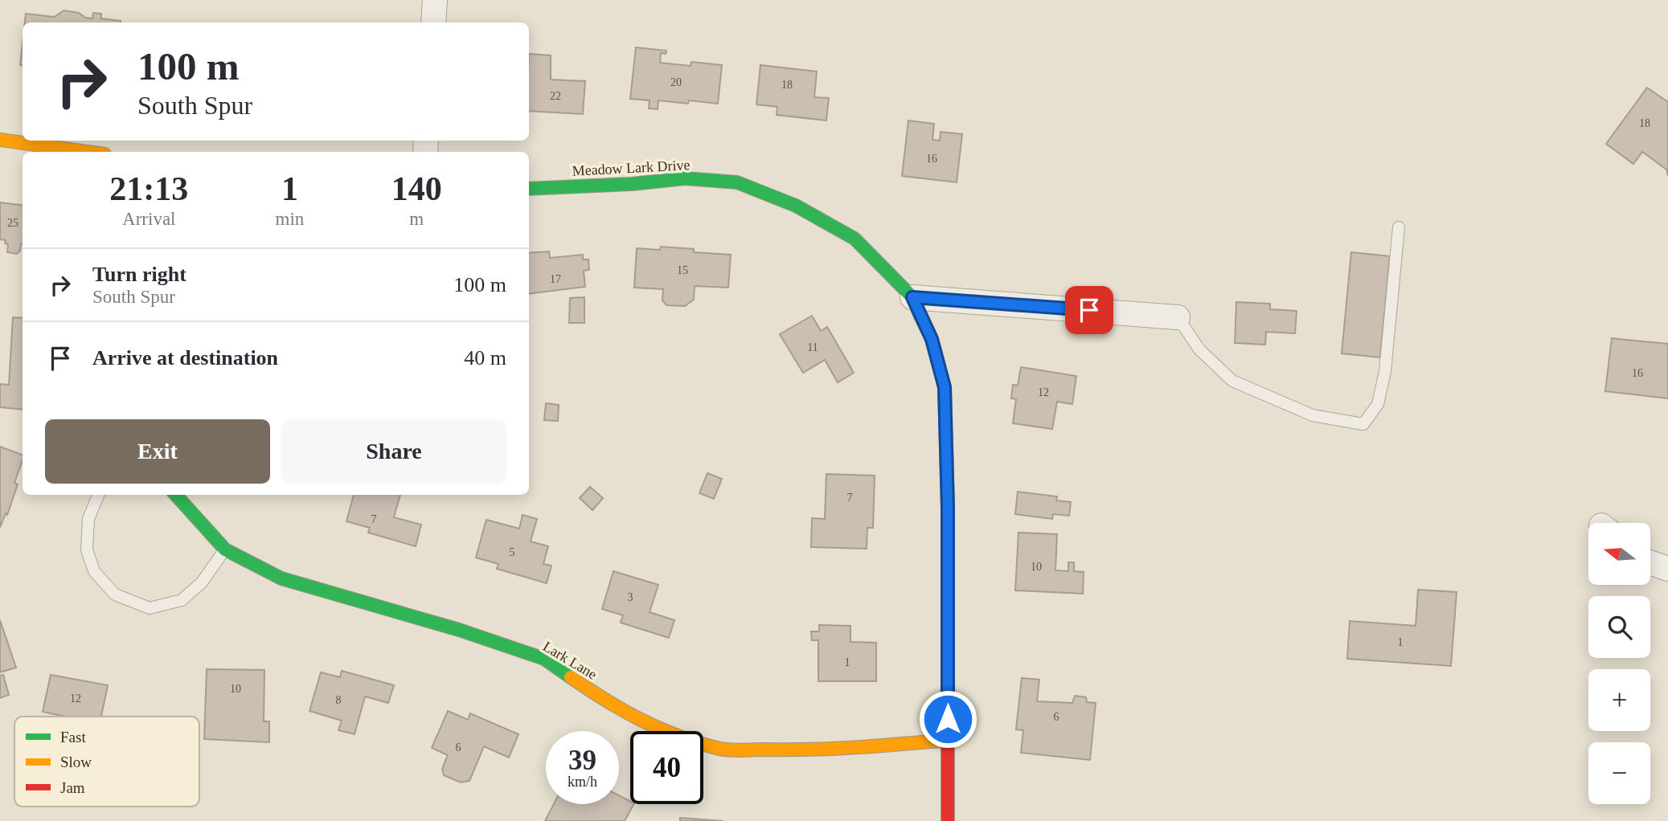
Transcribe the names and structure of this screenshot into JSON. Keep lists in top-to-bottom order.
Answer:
{
  "streets": {
    "street": ["Meadow Lark Drive", "Lark Lane"]
  },
  "crossings": [
    ["Meadow Lark Drive", "Lark Lane"]
  ],
  "house_numbers": [
    "20",
    "18",
    "22",
    "18",
    "16",
    "25",
    "15",
    "17",
    "11",
    "16",
    "12",
    "7",
    "7",
    "5",
    "10",
    "3",
    "1",
    "1",
    "10",
    "12",
    "8",
    "6",
    "6"
  ],
  "legend": ["Fast", "Slow", "Jam"],
  "north": "left",
  "page": {
    "turn": ["100 m", "South Spur"],
    "eta": [
      "21:13",
      "Arrival",
      "1",
      "min",
      "140",
      "m"
    ],
    "list": [
      {
        "name": "Turn right",
        "note": "South Spur",
        "value": "100 m"
      },
      {
        "name": "Arrive at destination",
        "value": "40 m"
      }
    ],
    "buttons": ["Exit", "Share"],
    "map_buttons": ["+", "−"],
    "speed": "39 km/h",
    "limit": "40"
  }
}
